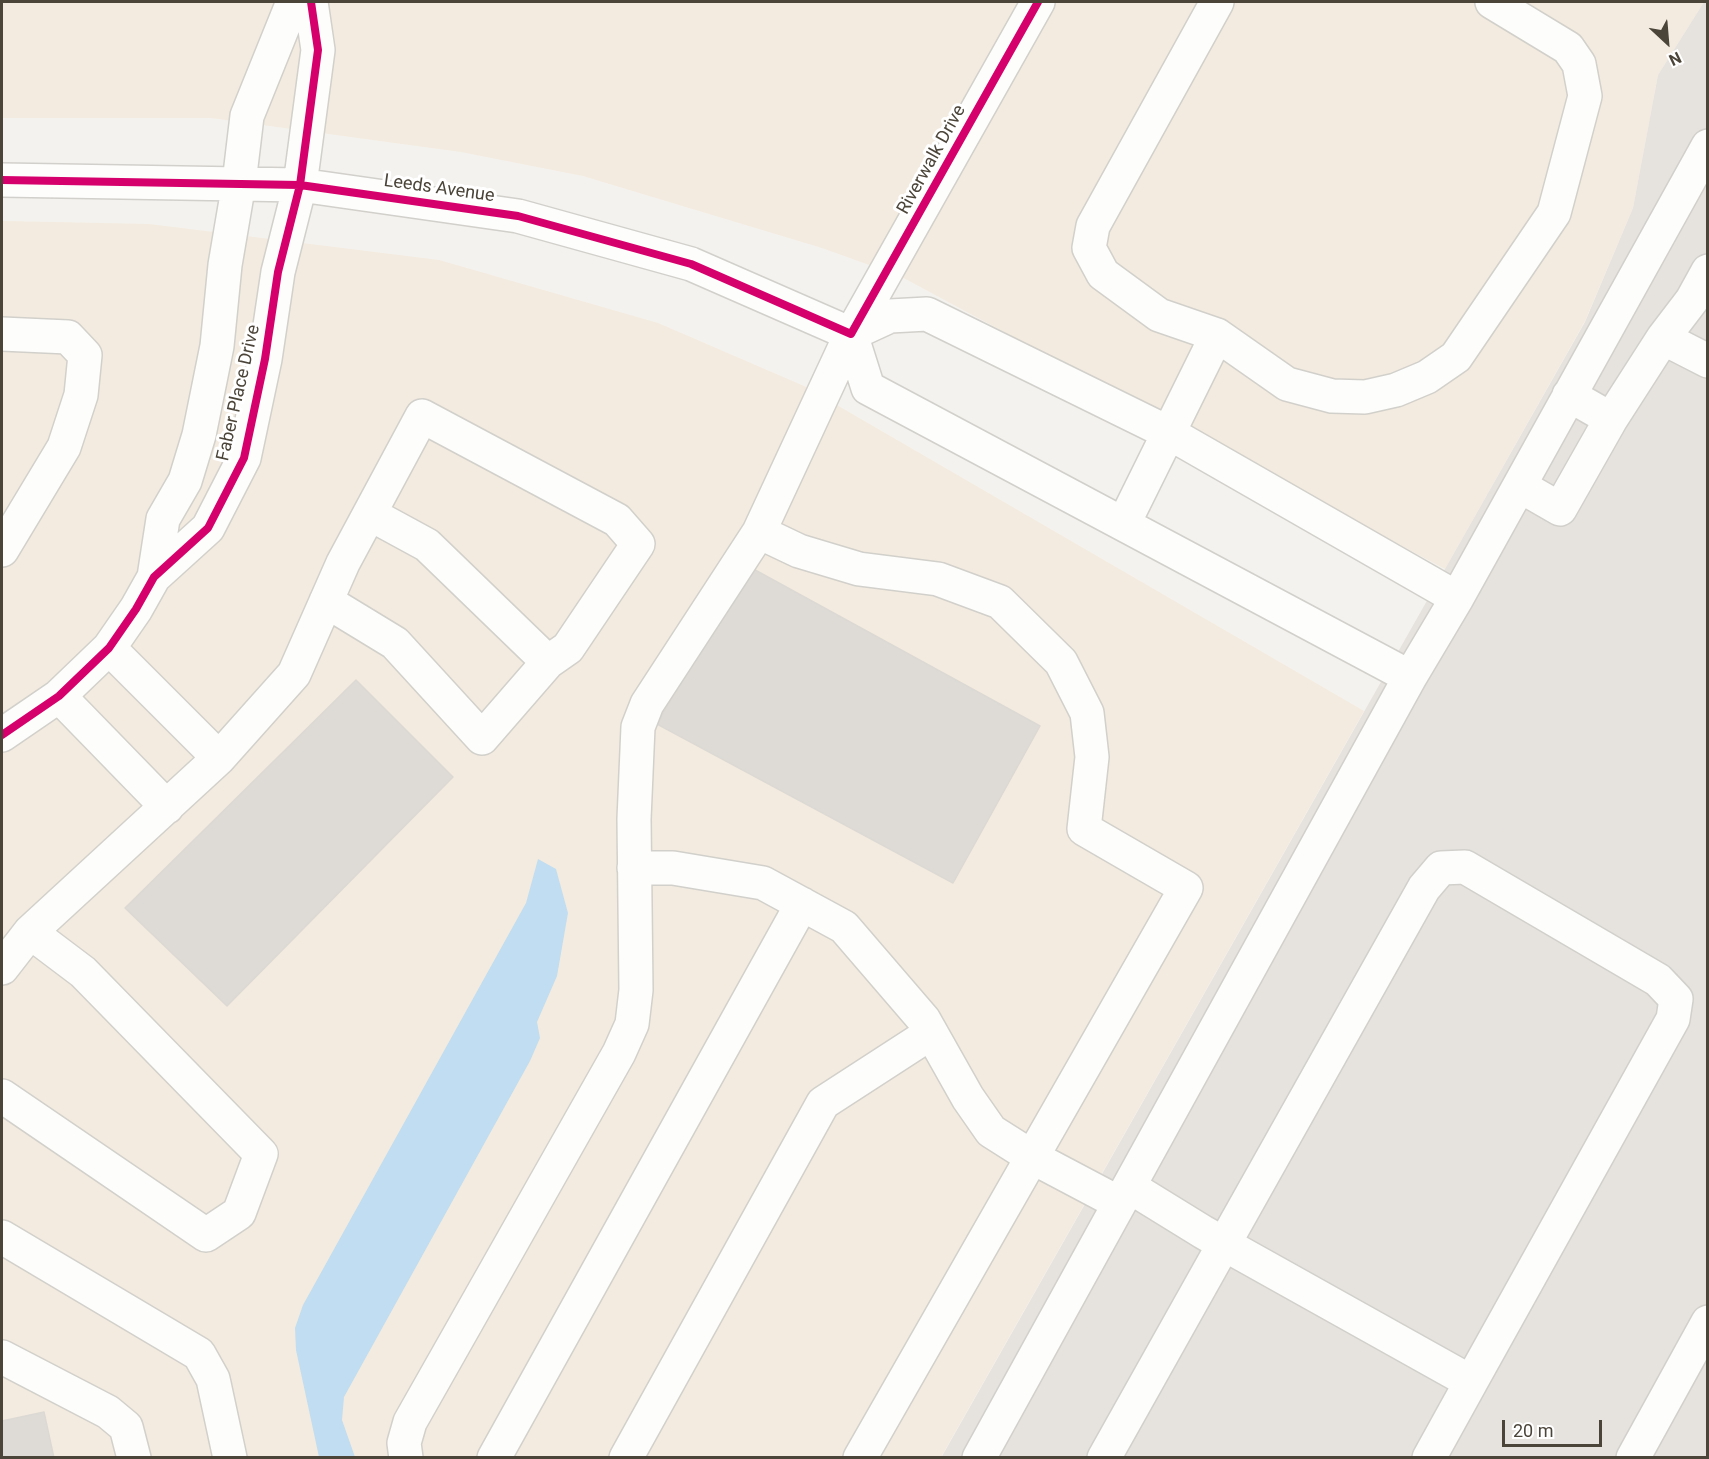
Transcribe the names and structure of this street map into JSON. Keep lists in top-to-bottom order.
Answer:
{
  "streets": {
    "street": ["Riverwalk Drive", "Leeds Avenue", "Faber Place Drive"]
  },
  "crossings": [
    ["Riverwalk Drive", "Leeds Avenue"],
    ["Leeds Avenue", "Faber Place Drive"]
  ],
  "scale_bar": "20 m",
  "north": "bottom right"
}
